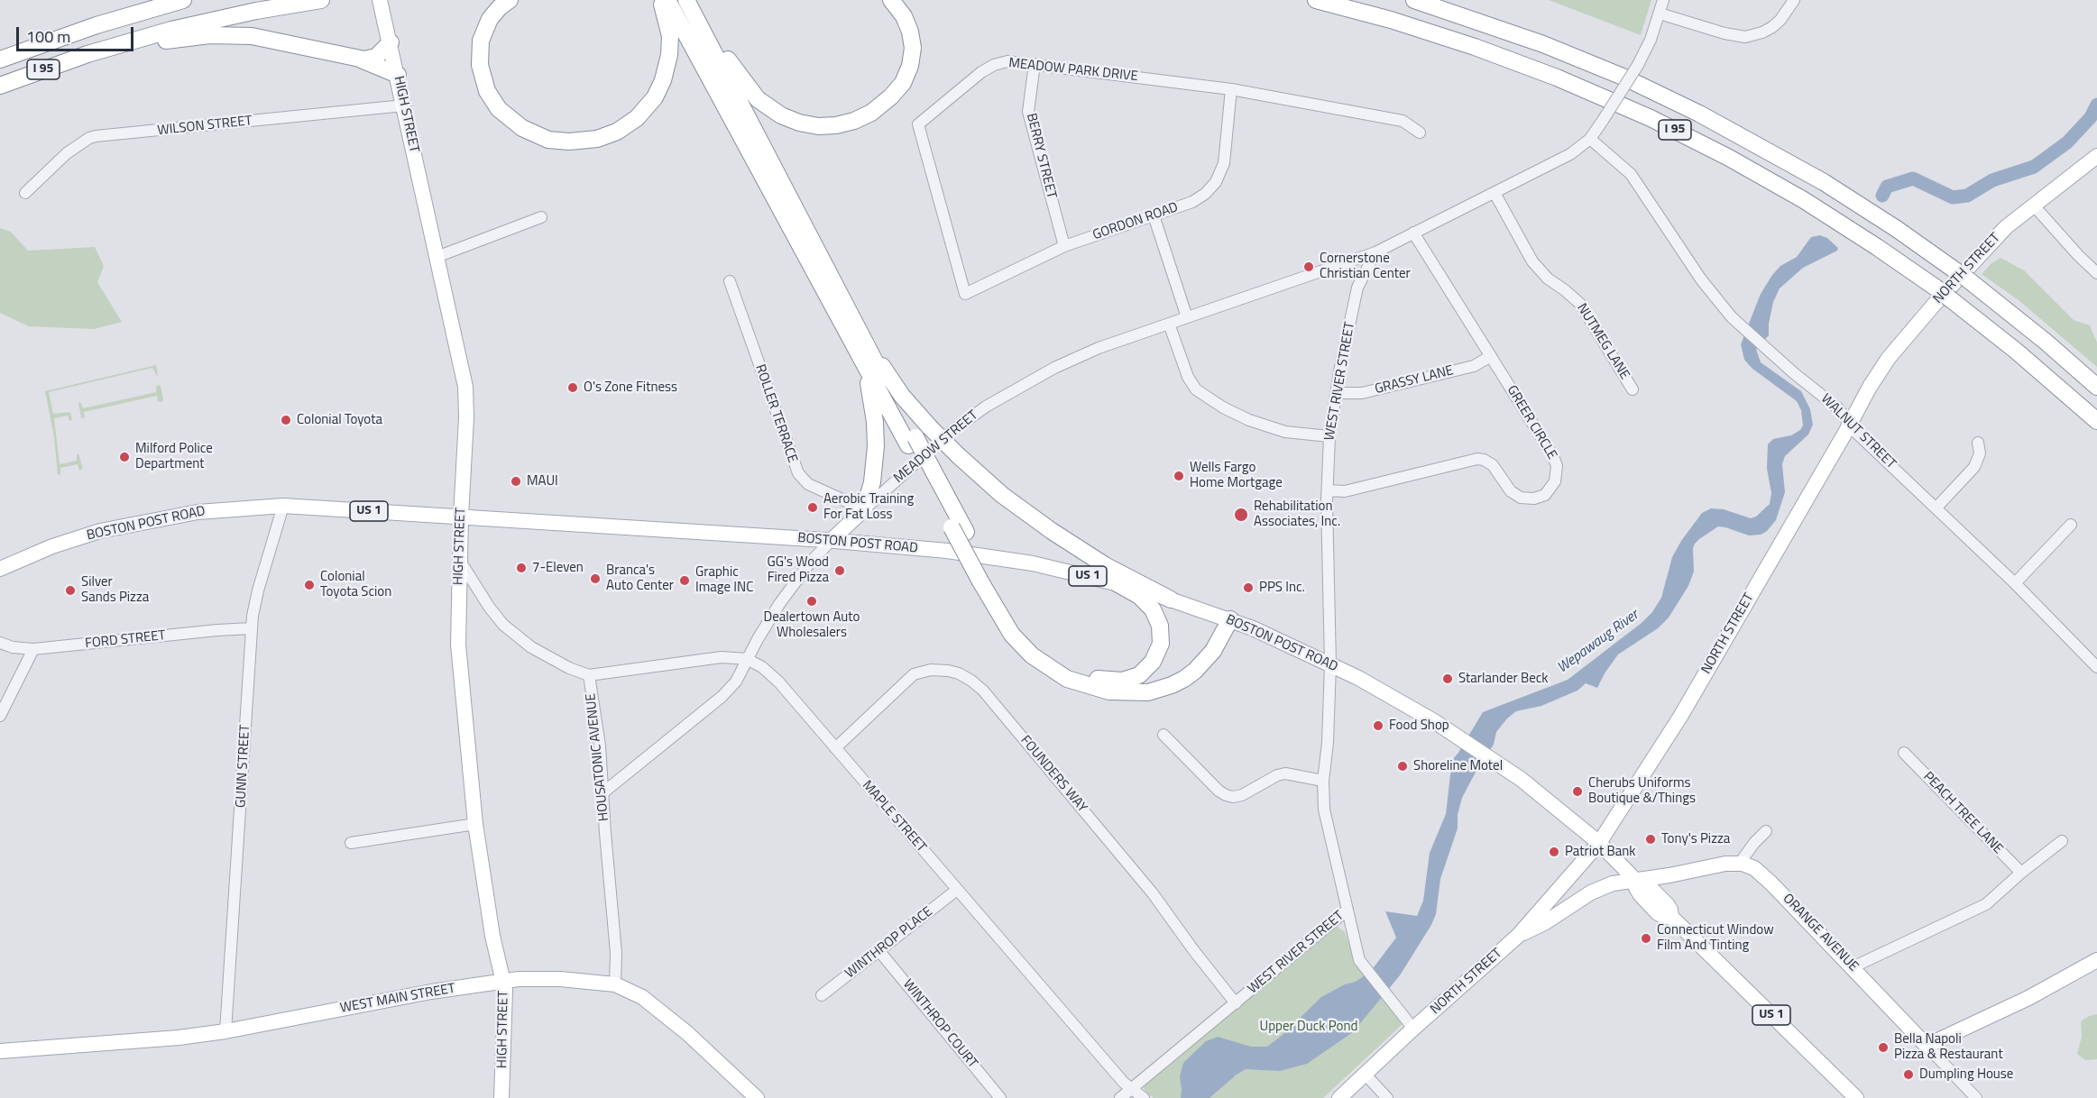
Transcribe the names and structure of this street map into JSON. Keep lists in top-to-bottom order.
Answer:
{
  "streets": {
    "highway": ["I 95"],
    "main road": [
      "HIGH STREET",
      "NORTH STREET",
      "MEADOW STREET",
      "US 1",
      "BOSTON POST ROAD",
      "ORANGE AVENUE",
      "WEST MAIN STREET"
    ],
    "street": [
      "MEADOW PARK DRIVE",
      "WILSON STREET",
      "BERRY STREET",
      "GORDON ROAD",
      "NUTMEG LANE",
      "GRASSY LANE",
      "WEST RIVER STREET",
      "ROLLER TERRACE",
      "GREER CIRCLE",
      "WALNUT STREET",
      "FORD STREET",
      "HOUSATONIC AVENUE",
      "GUNN STREET",
      "FOUNDERS WAY",
      "PEACH TREE LANE",
      "MAPLE STREET",
      "WINTHROP PLACE",
      "WINTHROP COURT"
    ]
  },
  "crossings": [
    ["MEADOW PARK DRIVE", "BERRY STREET"],
    ["MEADOW PARK DRIVE", "GORDON ROAD"],
    ["HIGH STREET", "WILSON STREET"],
    ["HIGH STREET", "BOSTON POST ROAD"],
    ["HIGH STREET", "HOUSATONIC AVENUE"],
    ["HIGH STREET", "WEST MAIN STREET"],
    ["BERRY STREET", "GORDON ROAD"],
    ["NORTH STREET", "WALNUT STREET"],
    ["NORTH STREET", "BOSTON POST ROAD"],
    ["GRASSY LANE", "WEST RIVER STREET"],
    ["GRASSY LANE", "GREER CIRCLE"],
    ["WEST RIVER STREET", "GREER CIRCLE"],
    ["WEST RIVER STREET", "MEADOW STREET"],
    ["WEST RIVER STREET", "BOSTON POST ROAD"],
    ["WEST RIVER STREET", "FOUNDERS WAY"],
    ["WEST RIVER STREET", "MAPLE STREET"],
    ["ROLLER TERRACE", "MEADOW STREET"],
    ["MEADOW STREET", "BOSTON POST ROAD"],
    ["MEADOW STREET", "HOUSATONIC AVENUE"],
    ["MEADOW STREET", "MAPLE STREET"],
    ["BOSTON POST ROAD", "GUNN STREET"],
    ["FORD STREET", "GUNN STREET"],
    ["HOUSATONIC AVENUE", "MAPLE STREET"],
    ["HOUSATONIC AVENUE", "WEST MAIN STREET"],
    ["GUNN STREET", "WEST MAIN STREET"],
    ["FOUNDERS WAY", "MAPLE STREET"],
    ["MAPLE STREET", "WINTHROP PLACE"],
    ["WINTHROP PLACE", "WINTHROP COURT"]
  ],
  "water": ["Wepawaug River"],
  "parks": ["Upper Duck Pond"],
  "places": [
    "Cornerstone Christian Center",
    "O's Zone Fitness",
    "Colonial Toyota",
    "Milford Police Department",
    "Wells Fargo Home Mortgage",
    "MAUI",
    "Aerobic Training For Fat Loss",
    "Rehabilitation Associates, Inc.",
    "7-Eleven",
    "GG's Wood Fired Pizza",
    "Branca's Auto Center",
    "Graphic Image INC",
    "Colonial Toyota Scion",
    "PPS Inc.",
    "Silver Sands Pizza",
    "Dealertown Auto Wholesalers",
    "Starlander Beck",
    "Food Shop",
    "Shoreline Motel",
    "Cherubs Uniforms Boutique &/Things",
    "Tony's Pizza",
    "Patriot Bank",
    "Connecticut Window Film And Tinting",
    "Bella Napoli Pizza & Restaurant",
    "Dumpling House"
  ],
  "scale_bar": "100 m"
}
